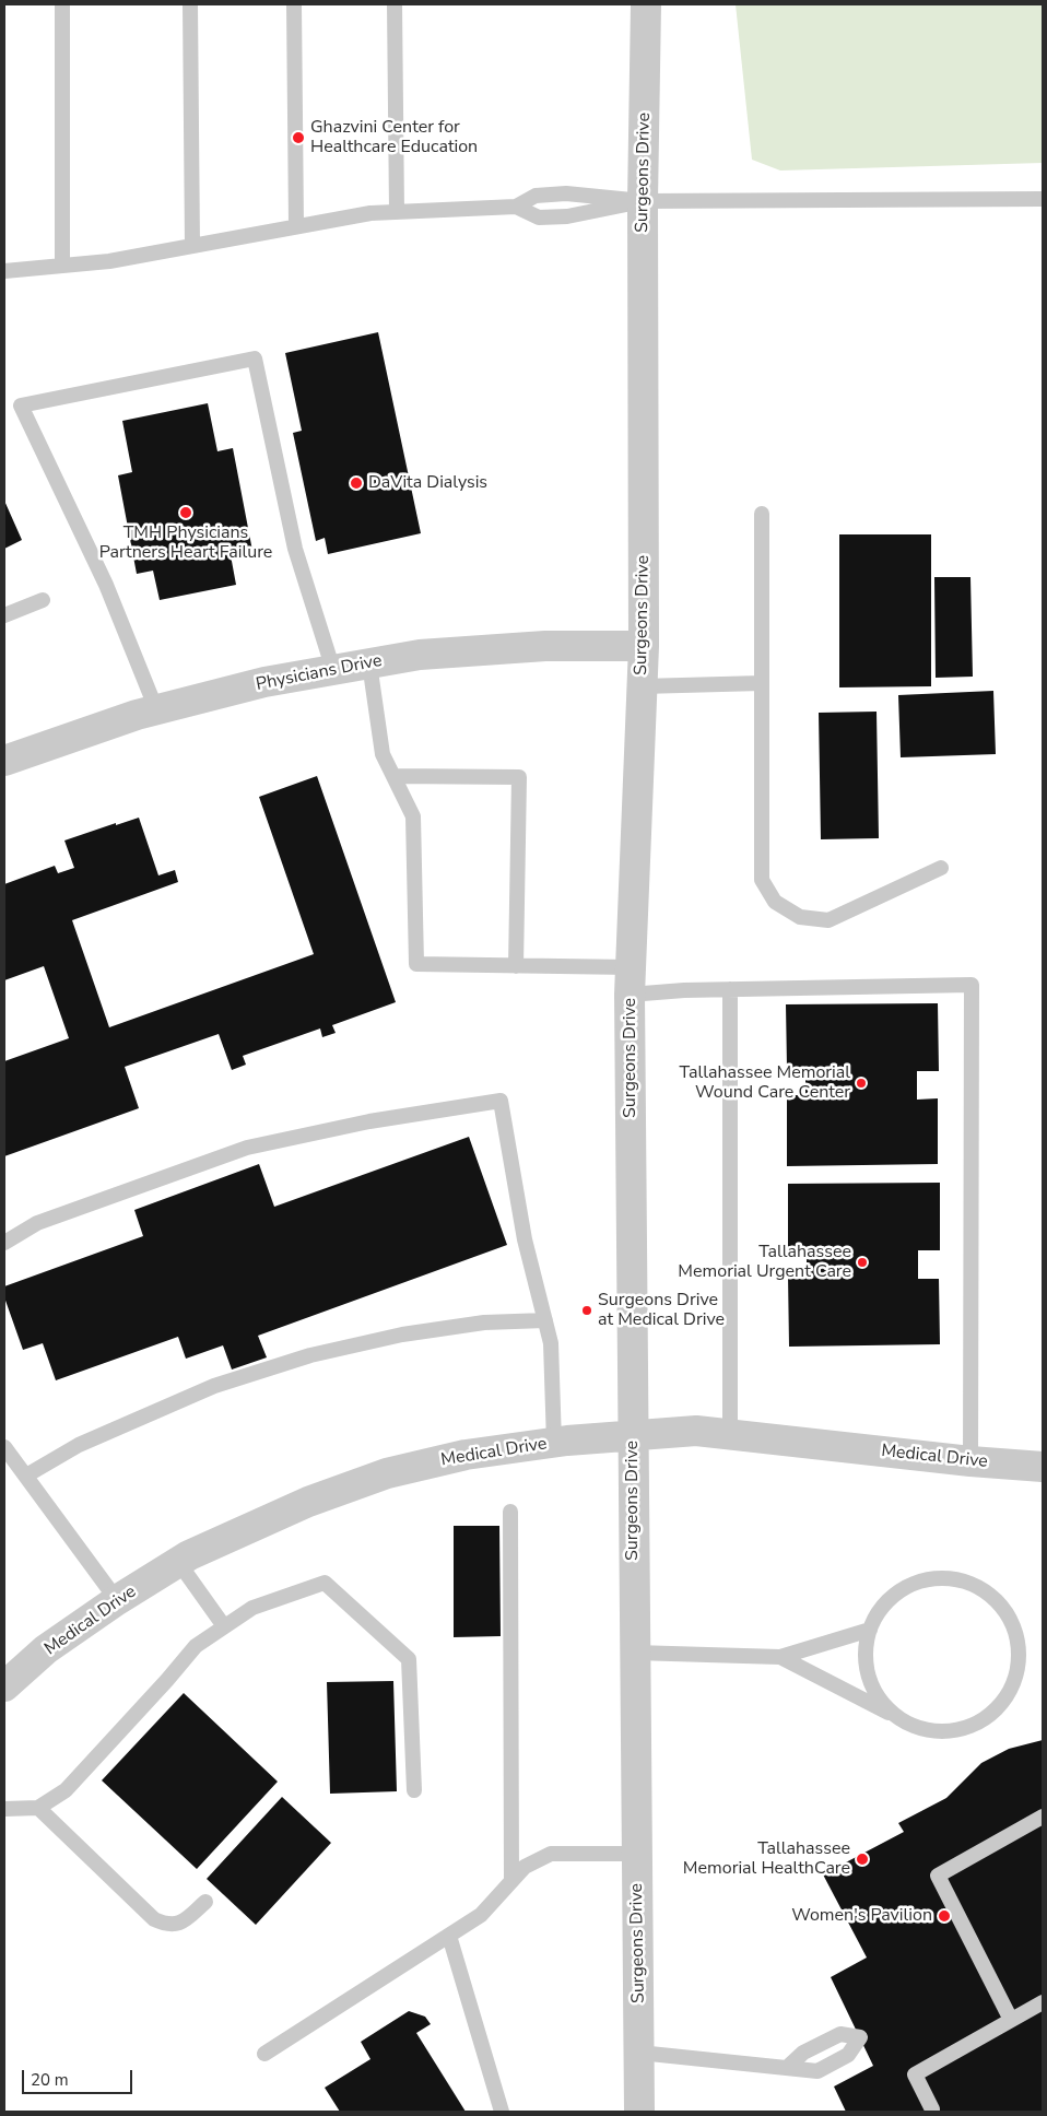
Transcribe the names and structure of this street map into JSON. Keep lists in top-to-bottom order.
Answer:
{
  "streets": {
    "street": ["Surgeons Drive", "Physicians Drive", "Medical Drive"]
  },
  "crossings": [
    ["Surgeons Drive", "Physicians Drive"],
    ["Surgeons Drive", "Medical Drive"]
  ],
  "places": [
    "Ghazvini Center for Healthcare Education",
    "DaVita Dialysis",
    "TMH Physicians Partners Heart Failure",
    "Tallahassee Memorial Wound Care Center",
    "Tallahassee Memorial Urgent Care",
    "Surgeons Drive at Medical Drive",
    "Tallahassee Memorial HealthCare",
    "Women's Pavilion"
  ],
  "scale_bar": "20 m"
}
